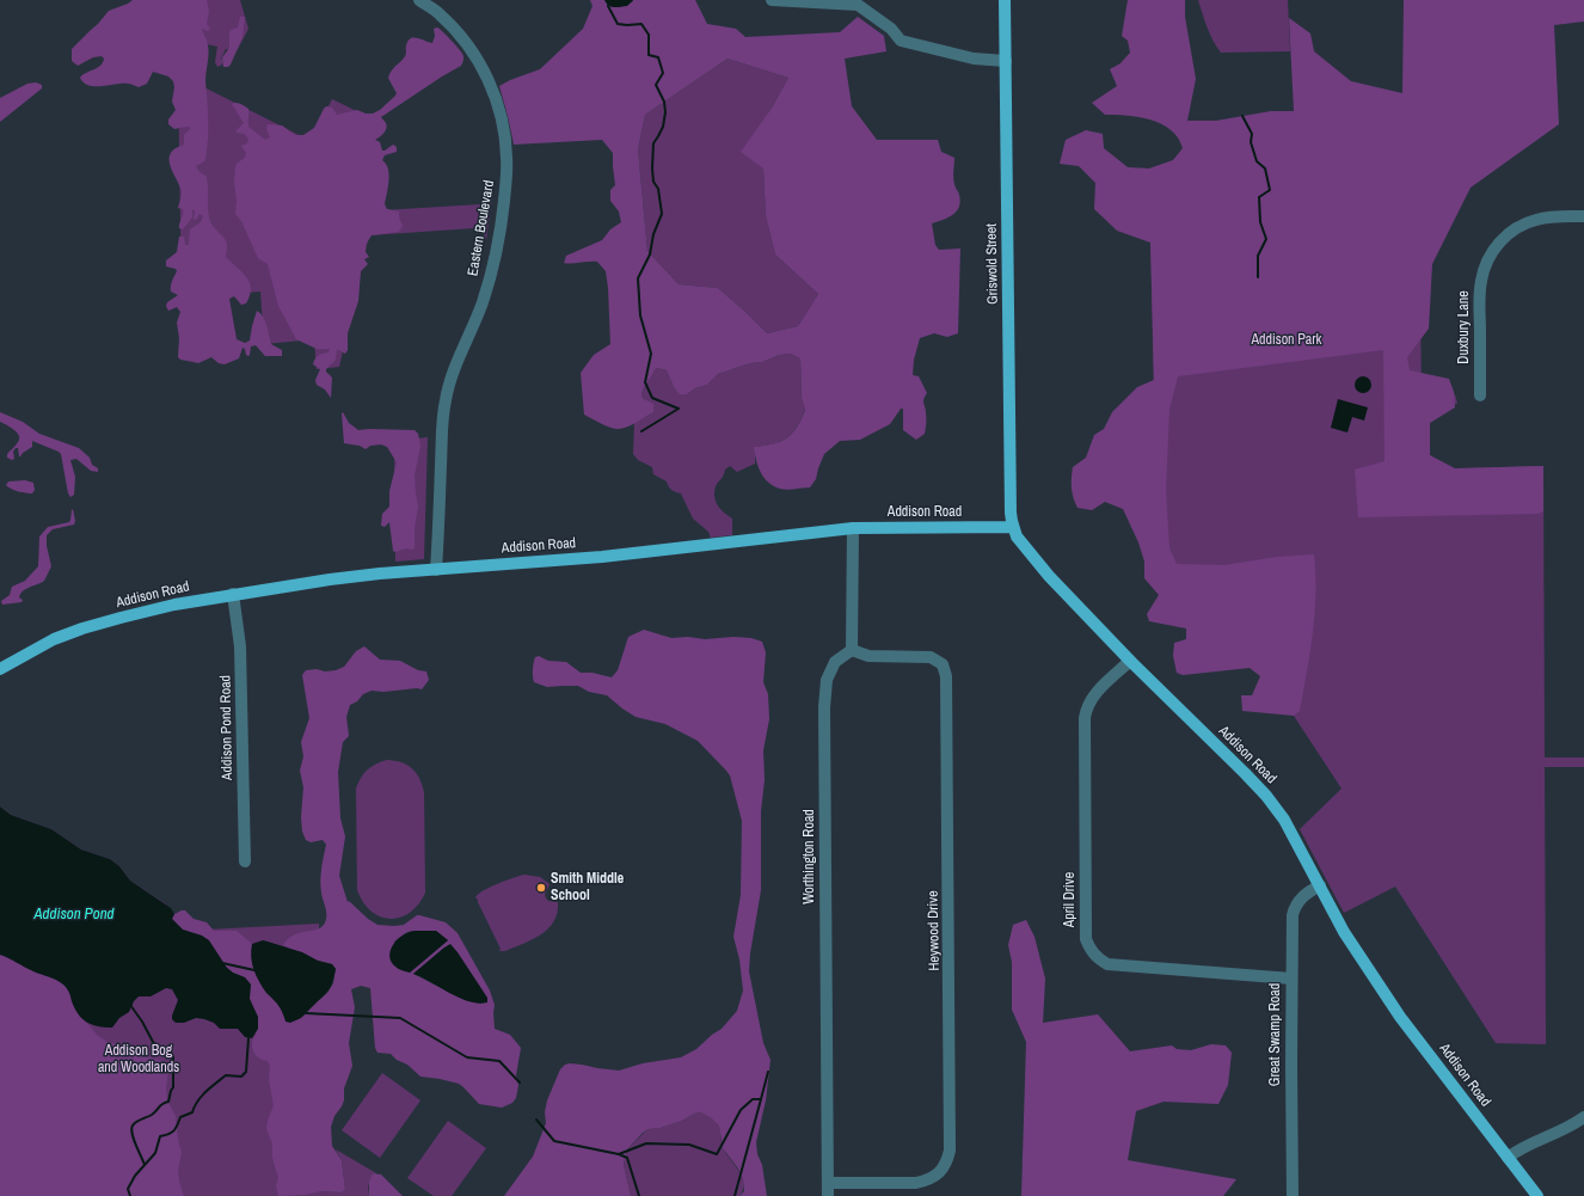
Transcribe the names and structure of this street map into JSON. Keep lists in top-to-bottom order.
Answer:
{
  "streets": {
    "main road": ["Griswold Street", "Addison Road"],
    "street": [
      "Eastern Boulevard",
      "Duxbury Lane",
      "Addison Pond Road",
      "Worthington Road",
      "April Drive",
      "Heywood Drive",
      "Great Swamp Road"
    ]
  },
  "crossings": [
    ["Eastern Boulevard", "Addison Road"],
    ["Griswold Street", "Addison Road"],
    ["Addison Road", "Addison Pond Road"],
    ["Addison Road", "April Drive"],
    ["Addison Road", "Great Swamp Road"],
    ["Worthington Road", "Heywood Drive"],
    ["April Drive", "Great Swamp Road"]
  ],
  "water": ["Addison Pond"],
  "parks": ["Addison Park", "Addison Bog and Woodlands"],
  "places": ["Smith Middle School"]
}
